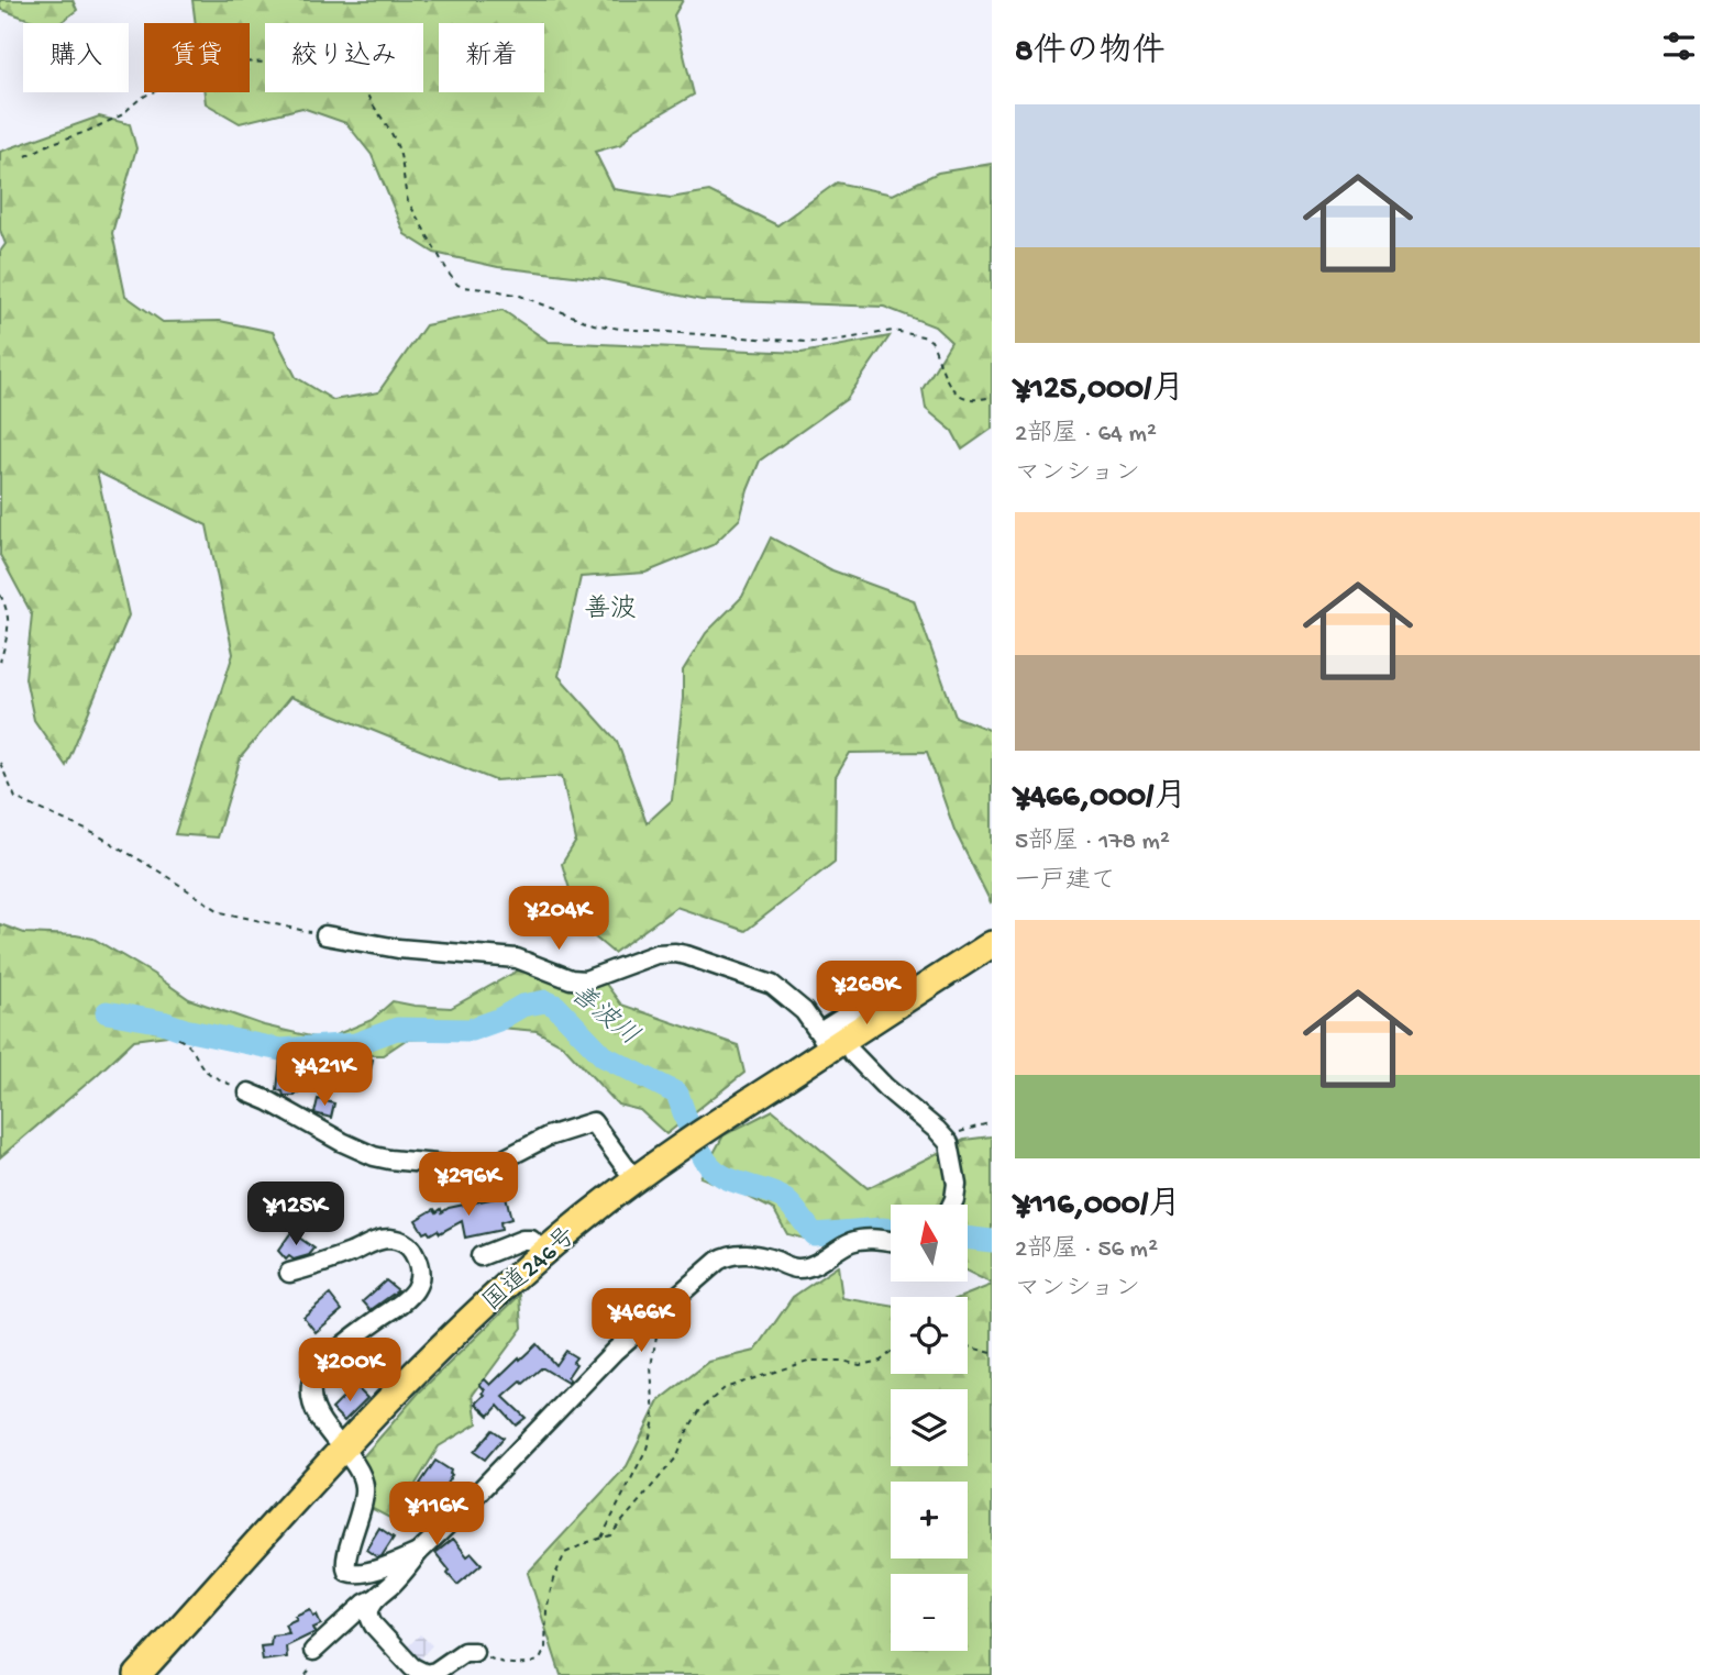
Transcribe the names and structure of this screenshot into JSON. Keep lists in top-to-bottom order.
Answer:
{
  "streets": {
    "highway": ["国道246号"]
  },
  "districts": ["善波"],
  "water": ["善波川"],
  "north": "top",
  "page": {
    "heading": "8件の物件",
    "chip": [
      "購入",
      "賃貸",
      "絞り込み",
      "新着"
    ],
    "list": [
      {
        "name": "¥125,000/月",
        "note": "2部屋 · 64 m² · マンション"
      },
      {
        "name": "¥466,000/月",
        "note": "5部屋 · 178 m² · 一戸建て"
      },
      {
        "name": "¥116,000/月",
        "note": "2部屋 · 56 m² · マンション"
      }
    ],
    "price": [
      "¥204K",
      "¥268K",
      "¥421K",
      "¥296K",
      "¥125K",
      "¥466K",
      "¥200K",
      "¥116K"
    ],
    "map_buttons": ["+", "−"]
  }
}
